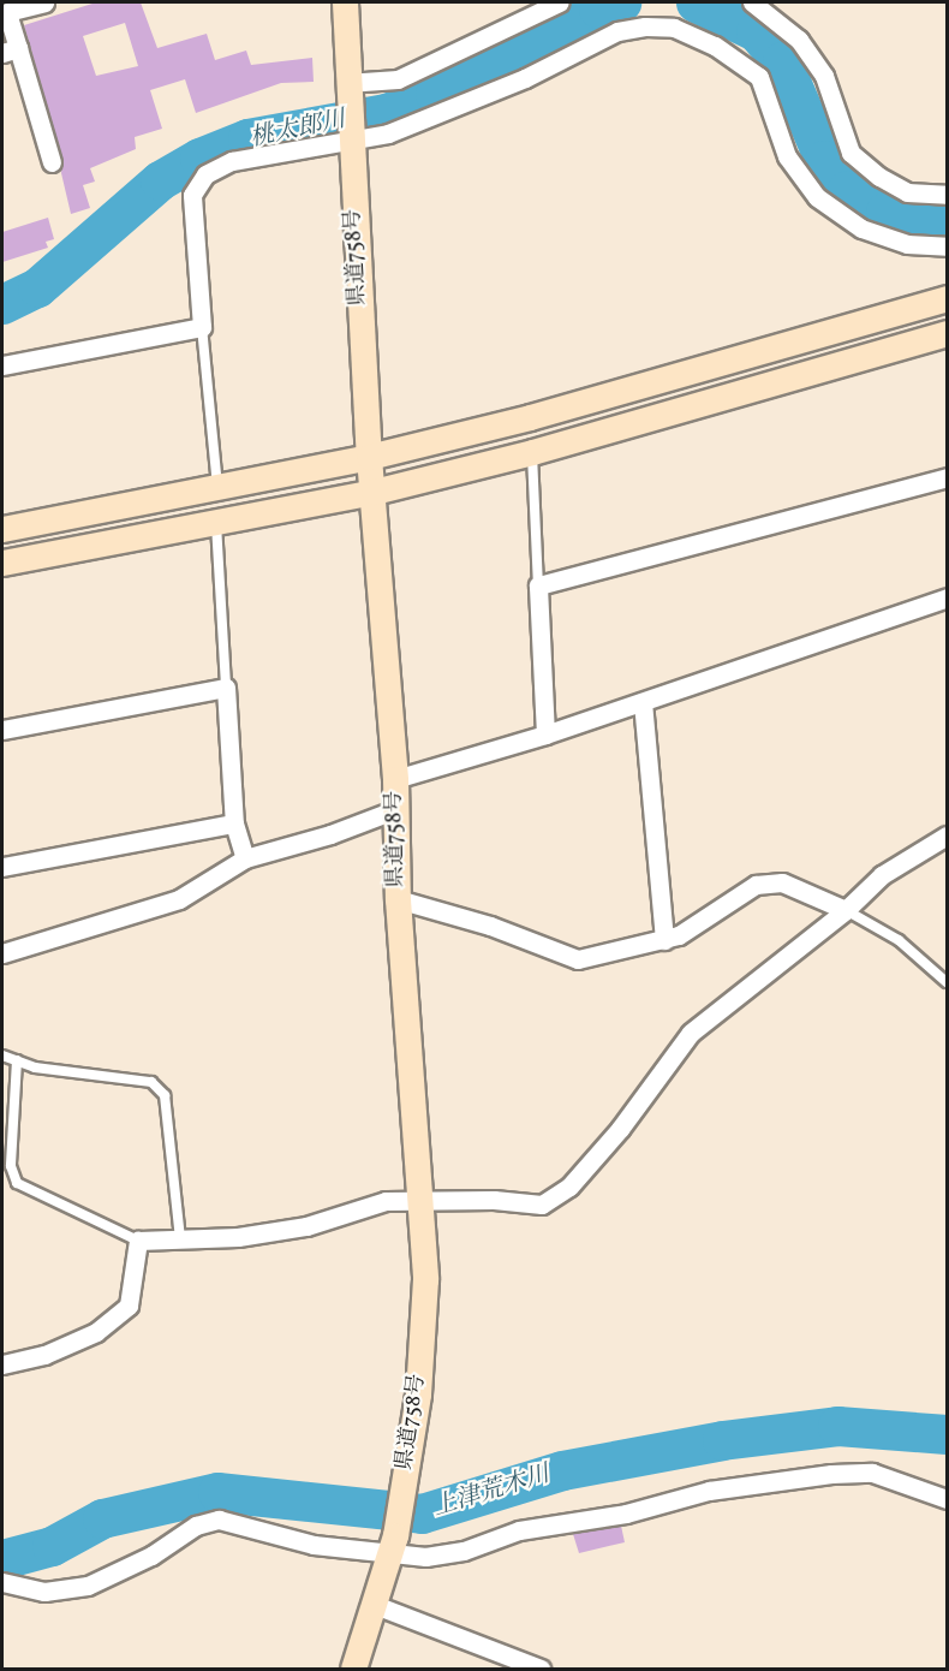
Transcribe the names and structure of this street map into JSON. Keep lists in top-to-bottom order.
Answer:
{
  "streets": {
    "street": ["県道758号"]
  },
  "water": ["桃太郎川", "上津荒木川"]
}
